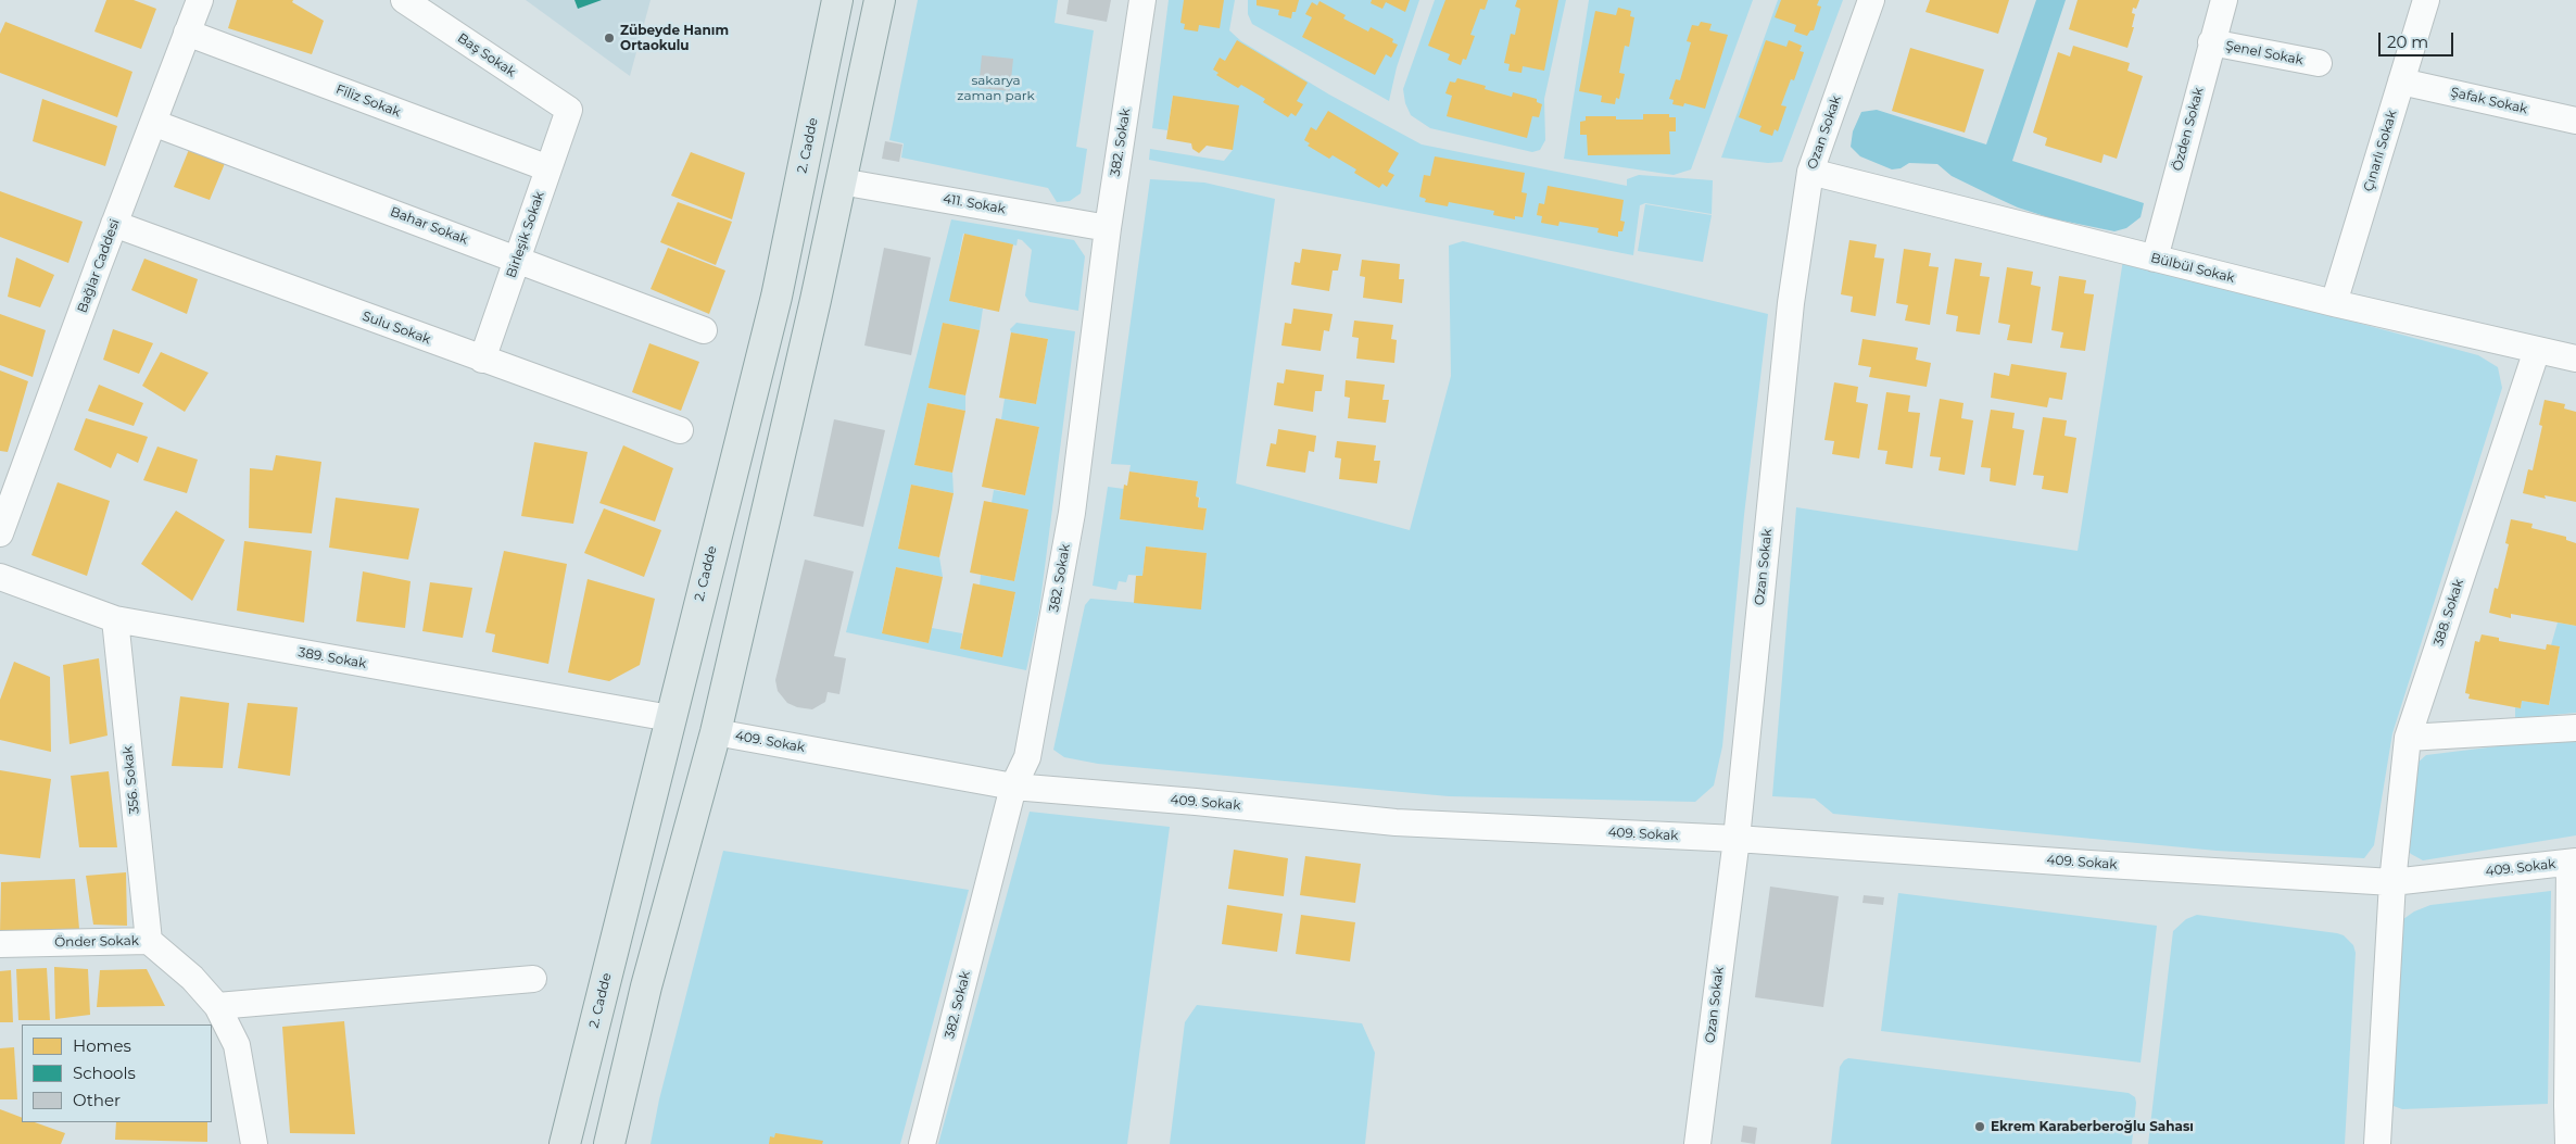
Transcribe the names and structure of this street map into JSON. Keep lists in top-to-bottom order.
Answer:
{
  "streets": {
    "main road": ["2. Cadde"],
    "street": [
      "Şenel Sokak",
      "Baş Sokak",
      "Filiz Sokak",
      "Şafak Sokak",
      "Özden Sokak",
      "Ozan Sokak",
      "382. Sokak",
      "Çınarlı Sokak",
      "411. Sokak",
      "Bahar Sokak",
      "Birleşik Sokak",
      "Bağlar Caddesi",
      "Bülbül Sokak",
      "Sulu Sokak",
      "388. Sokak",
      "389. Sokak",
      "409. Sokak",
      "356. Sokak",
      "Önder Sokak"
    ]
  },
  "crossings": [
    ["Şenel Sokak", "Özden Sokak"],
    ["Baş Sokak", "Birleşik Sokak"],
    ["Filiz Sokak", "Birleşik Sokak"],
    ["Filiz Sokak", "Bağlar Caddesi"],
    ["Şafak Sokak", "Çınarlı Sokak"],
    ["Özden Sokak", "Bülbül Sokak"],
    ["Ozan Sokak", "Bülbül Sokak"],
    ["Ozan Sokak", "409. Sokak"],
    ["382. Sokak", "411. Sokak"],
    ["382. Sokak", "409. Sokak"],
    ["2. Cadde", "389. Sokak"],
    ["Çınarlı Sokak", "Bülbül Sokak"],
    ["Bahar Sokak", "Birleşik Sokak"],
    ["Bahar Sokak", "Bağlar Caddesi"],
    ["Birleşik Sokak", "Sulu Sokak"],
    ["Bağlar Caddesi", "Sulu Sokak"],
    ["Bülbül Sokak", "388. Sokak"],
    ["388. Sokak", "409. Sokak"],
    ["389. Sokak", "356. Sokak"],
    ["356. Sokak", "Önder Sokak"]
  ],
  "parks": ["sakarya zaman park"],
  "places": ["Zübeyde Hanım Ortaokulu", "Ekrem Karaberberoğlu Sahası"],
  "legend": ["Homes", "Schools", "Other"],
  "scale_bar": "20 m"
}
